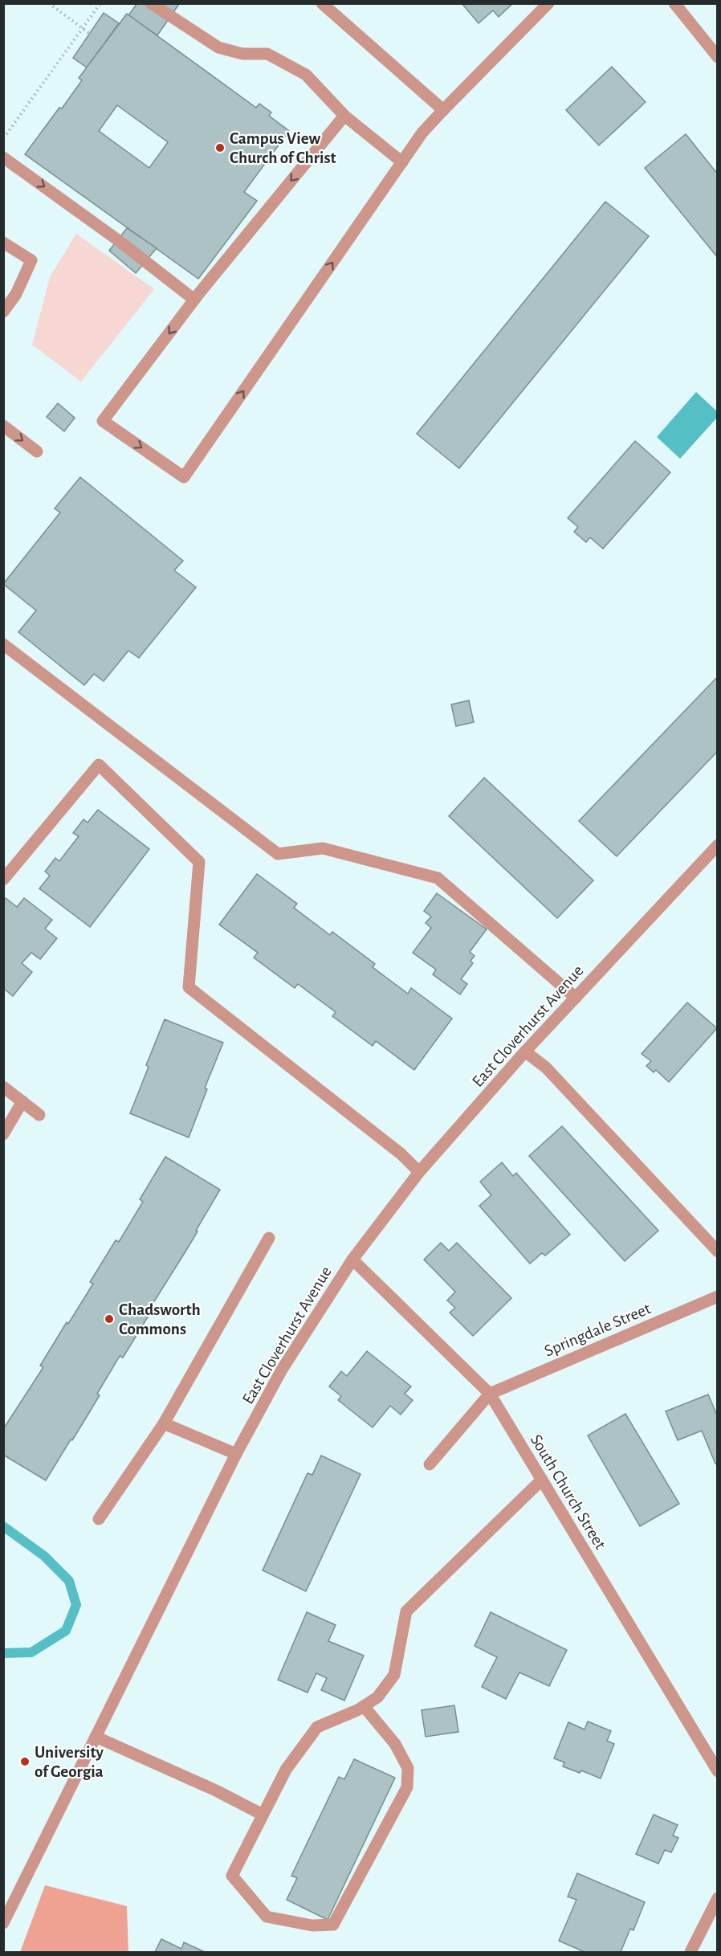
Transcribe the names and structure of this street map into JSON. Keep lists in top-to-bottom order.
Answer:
{
  "streets": {
    "street": ["East Cloverhurst Avenue", "Springdale Street", "South Church Street"]
  },
  "crossings": [
    ["East Cloverhurst Avenue", "South Church Street"],
    ["Springdale Street", "South Church Street"]
  ],
  "places": ["Campus View Church of Christ", "Chadsworth Commons", "University of Georgia"]
}
